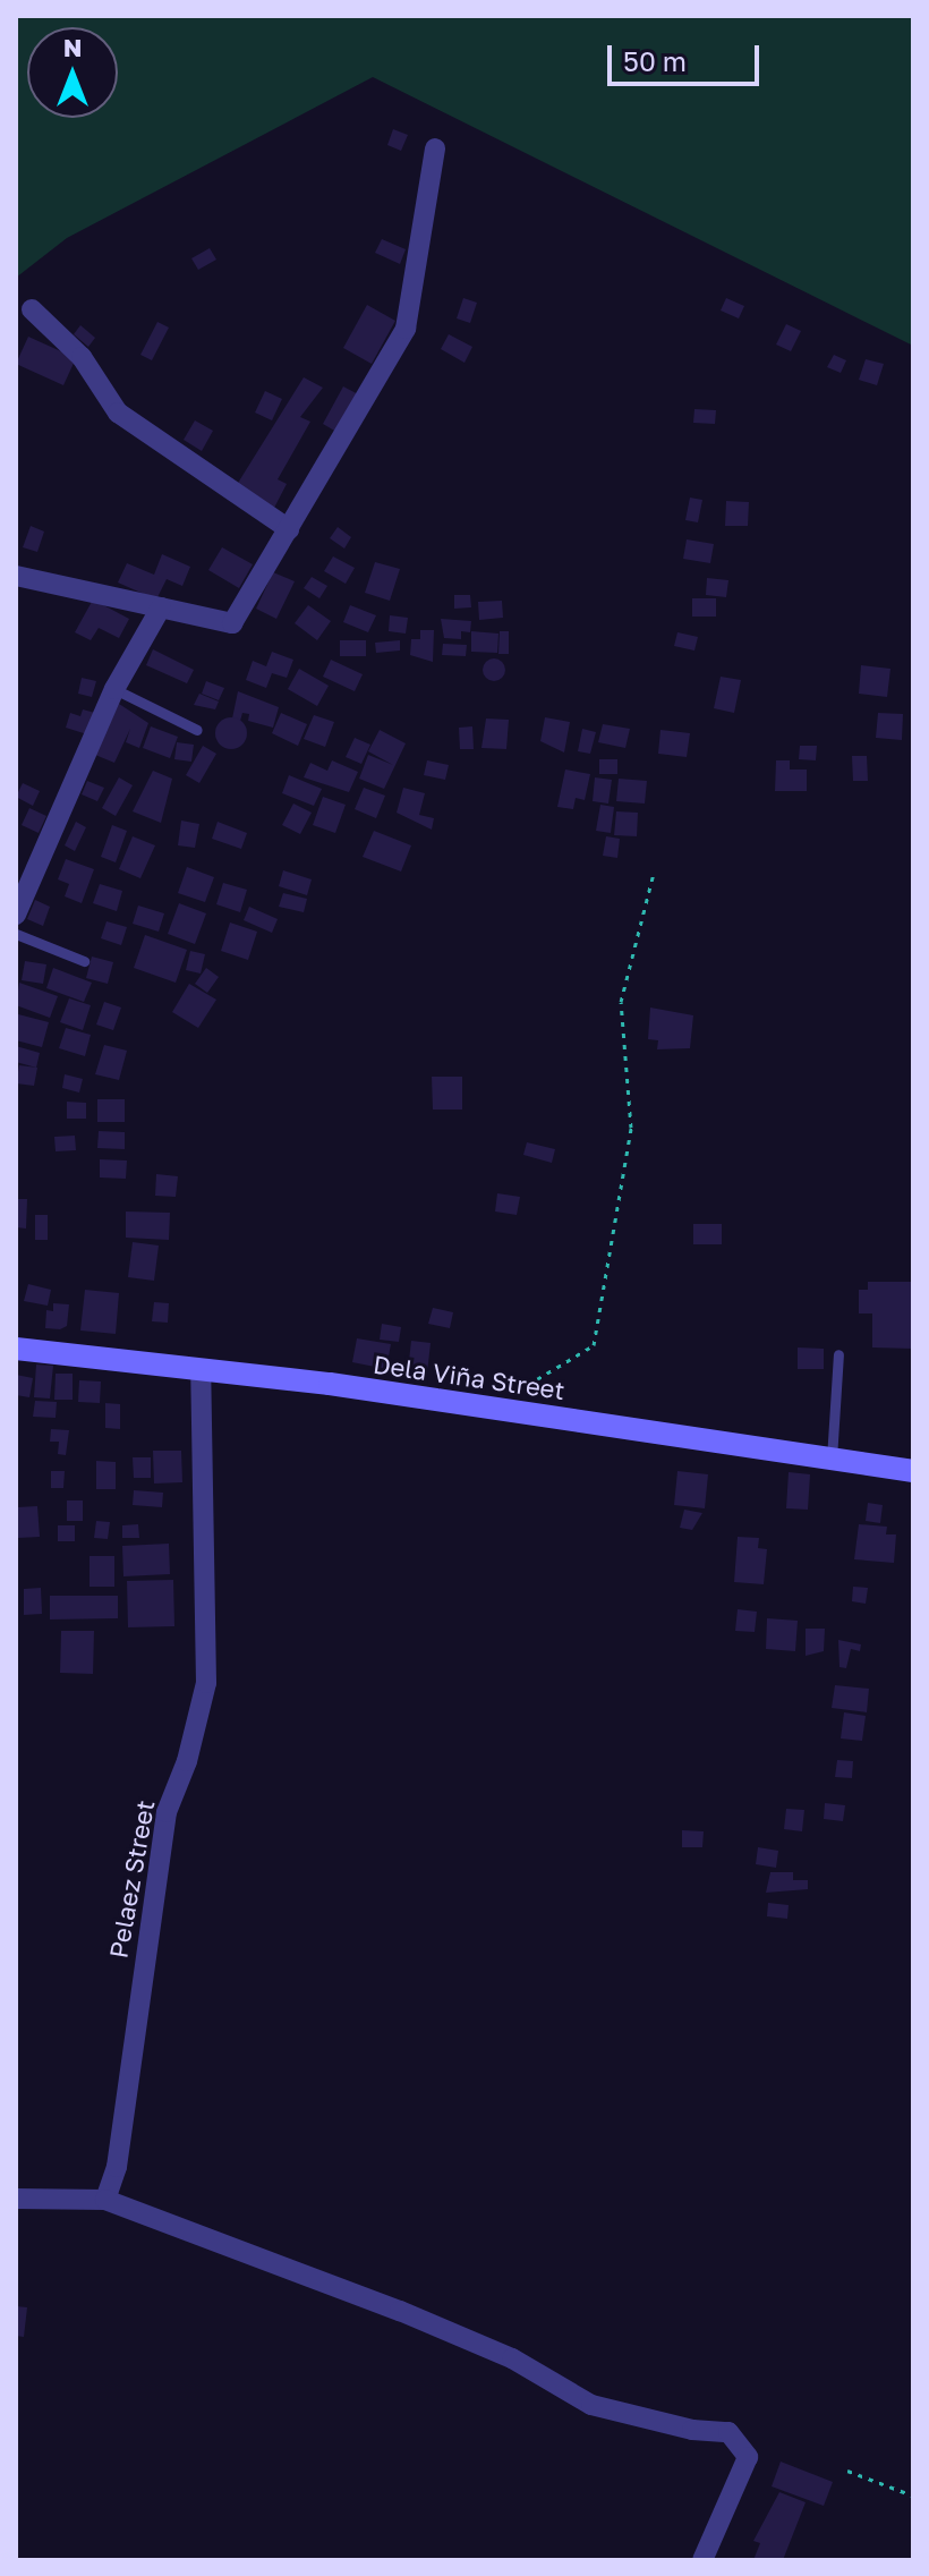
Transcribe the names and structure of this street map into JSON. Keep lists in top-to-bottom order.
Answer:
{
  "streets": {
    "street": ["Dela Viña Street", "Pelaez Street"]
  },
  "crossings": [
    ["Dela Viña Street", "Pelaez Street"]
  ],
  "scale_bar": "50 m",
  "north": "top"
}
